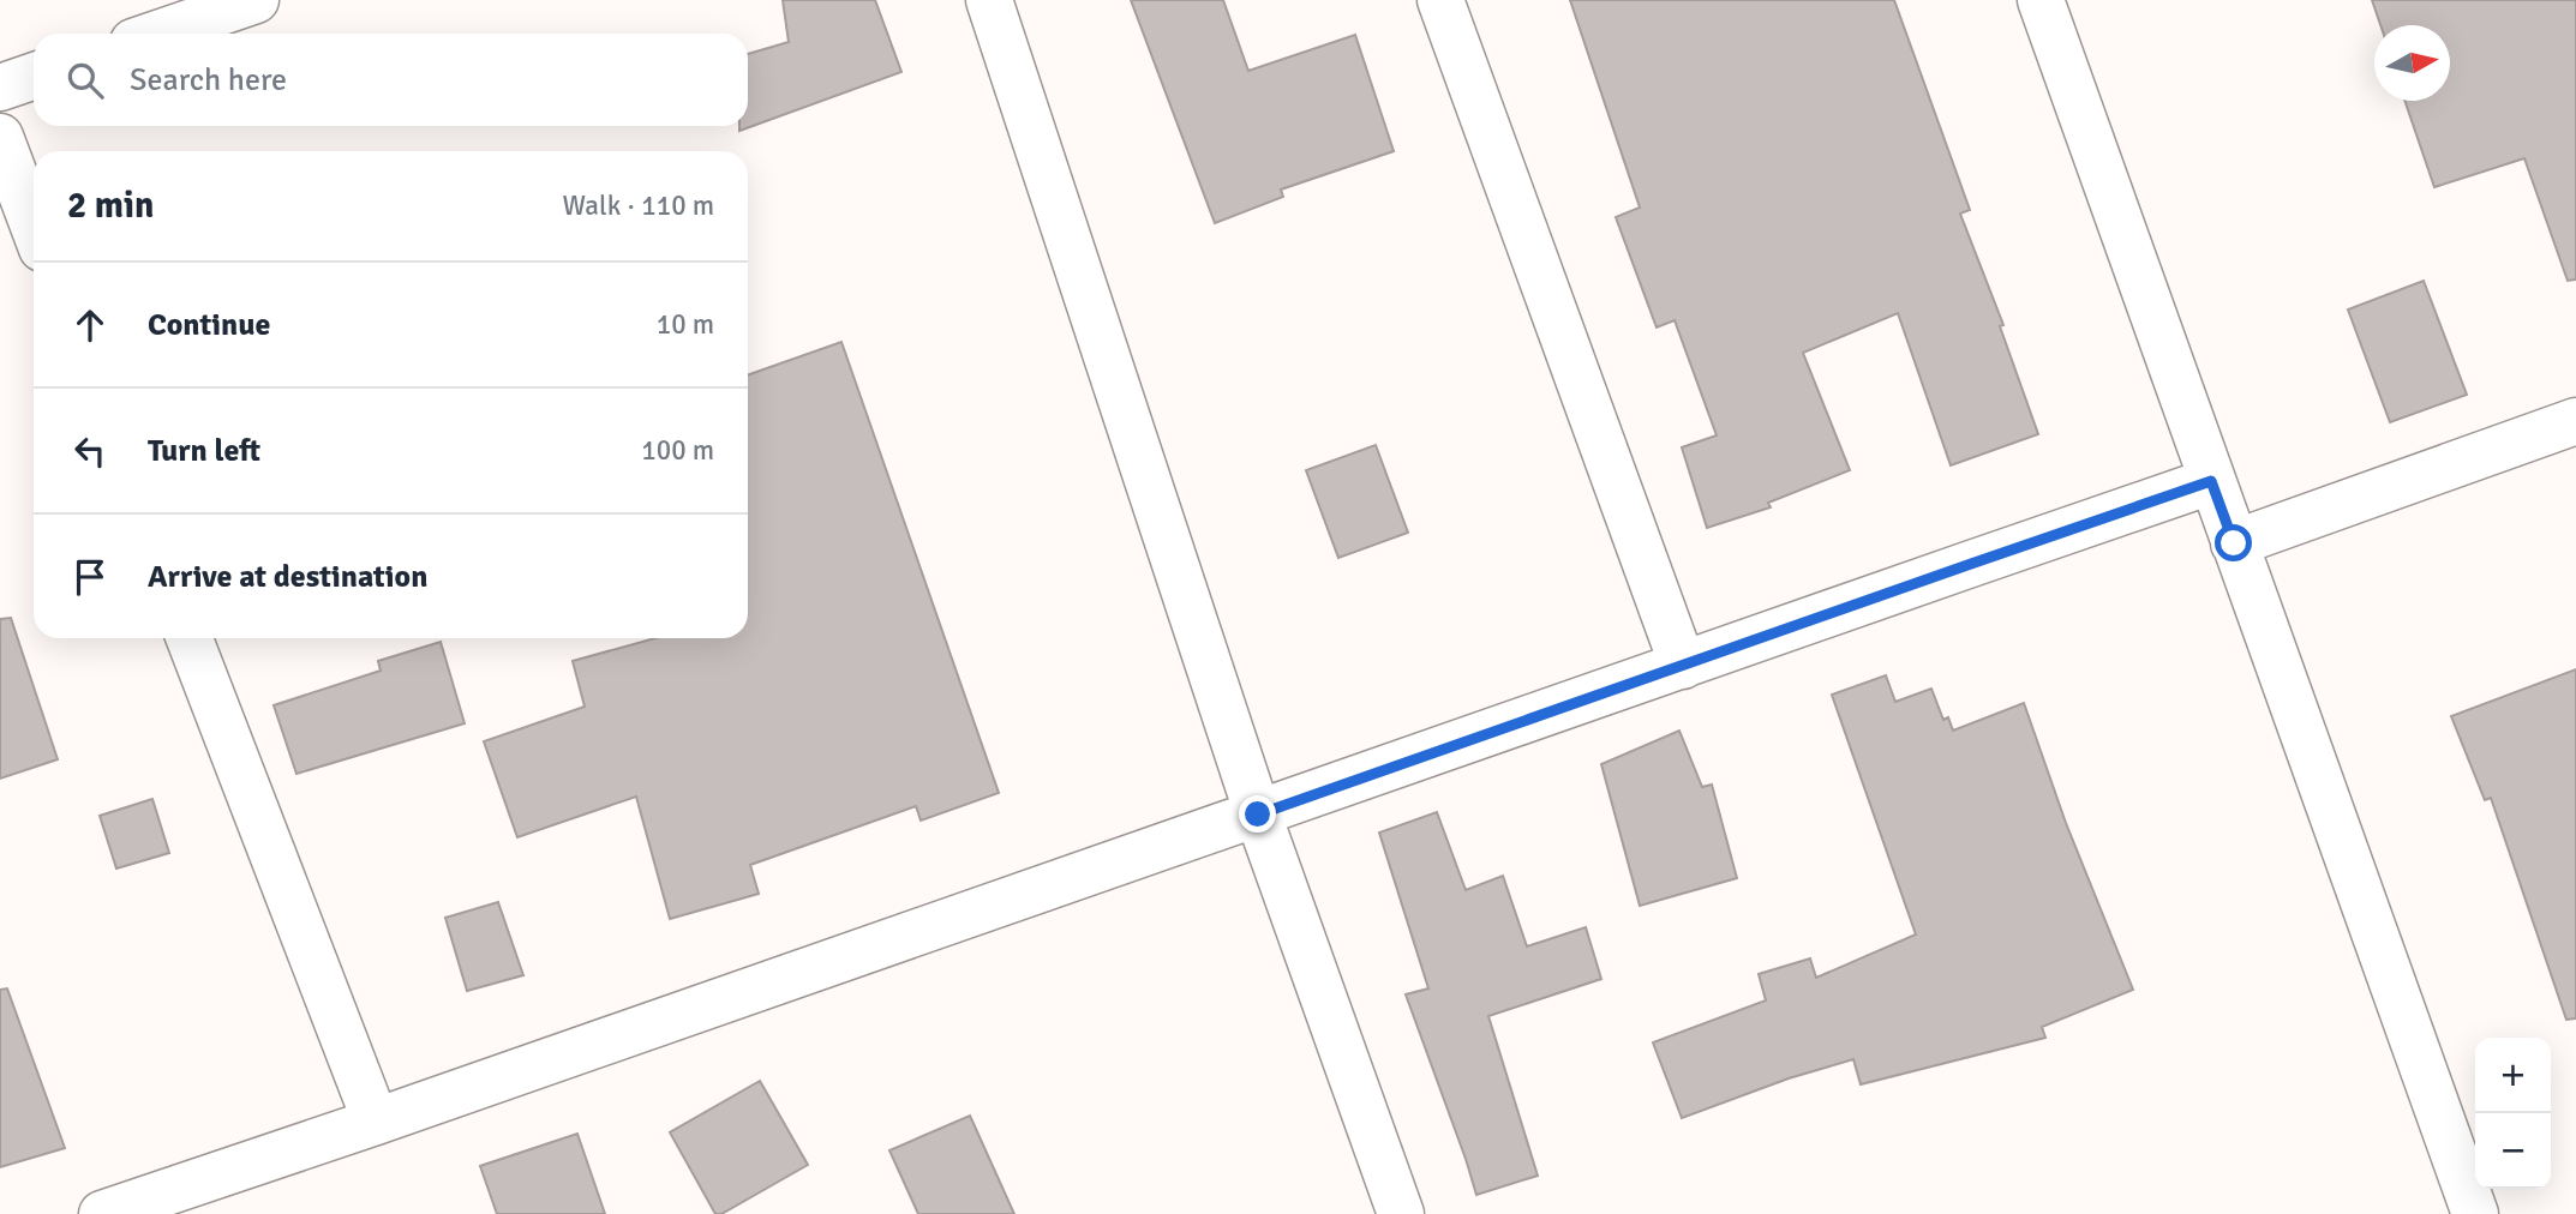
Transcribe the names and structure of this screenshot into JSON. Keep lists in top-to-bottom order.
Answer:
{
  "north": "right",
  "page": {
    "search": "Search here",
    "heading": ["2 min", "Walk · 110 m"],
    "list": [
      ["Continue", "10 m"],
      ["Turn left", "100 m"],
      "Arrive at destination"
    ],
    "map_buttons": ["+", "−"]
  }
}
